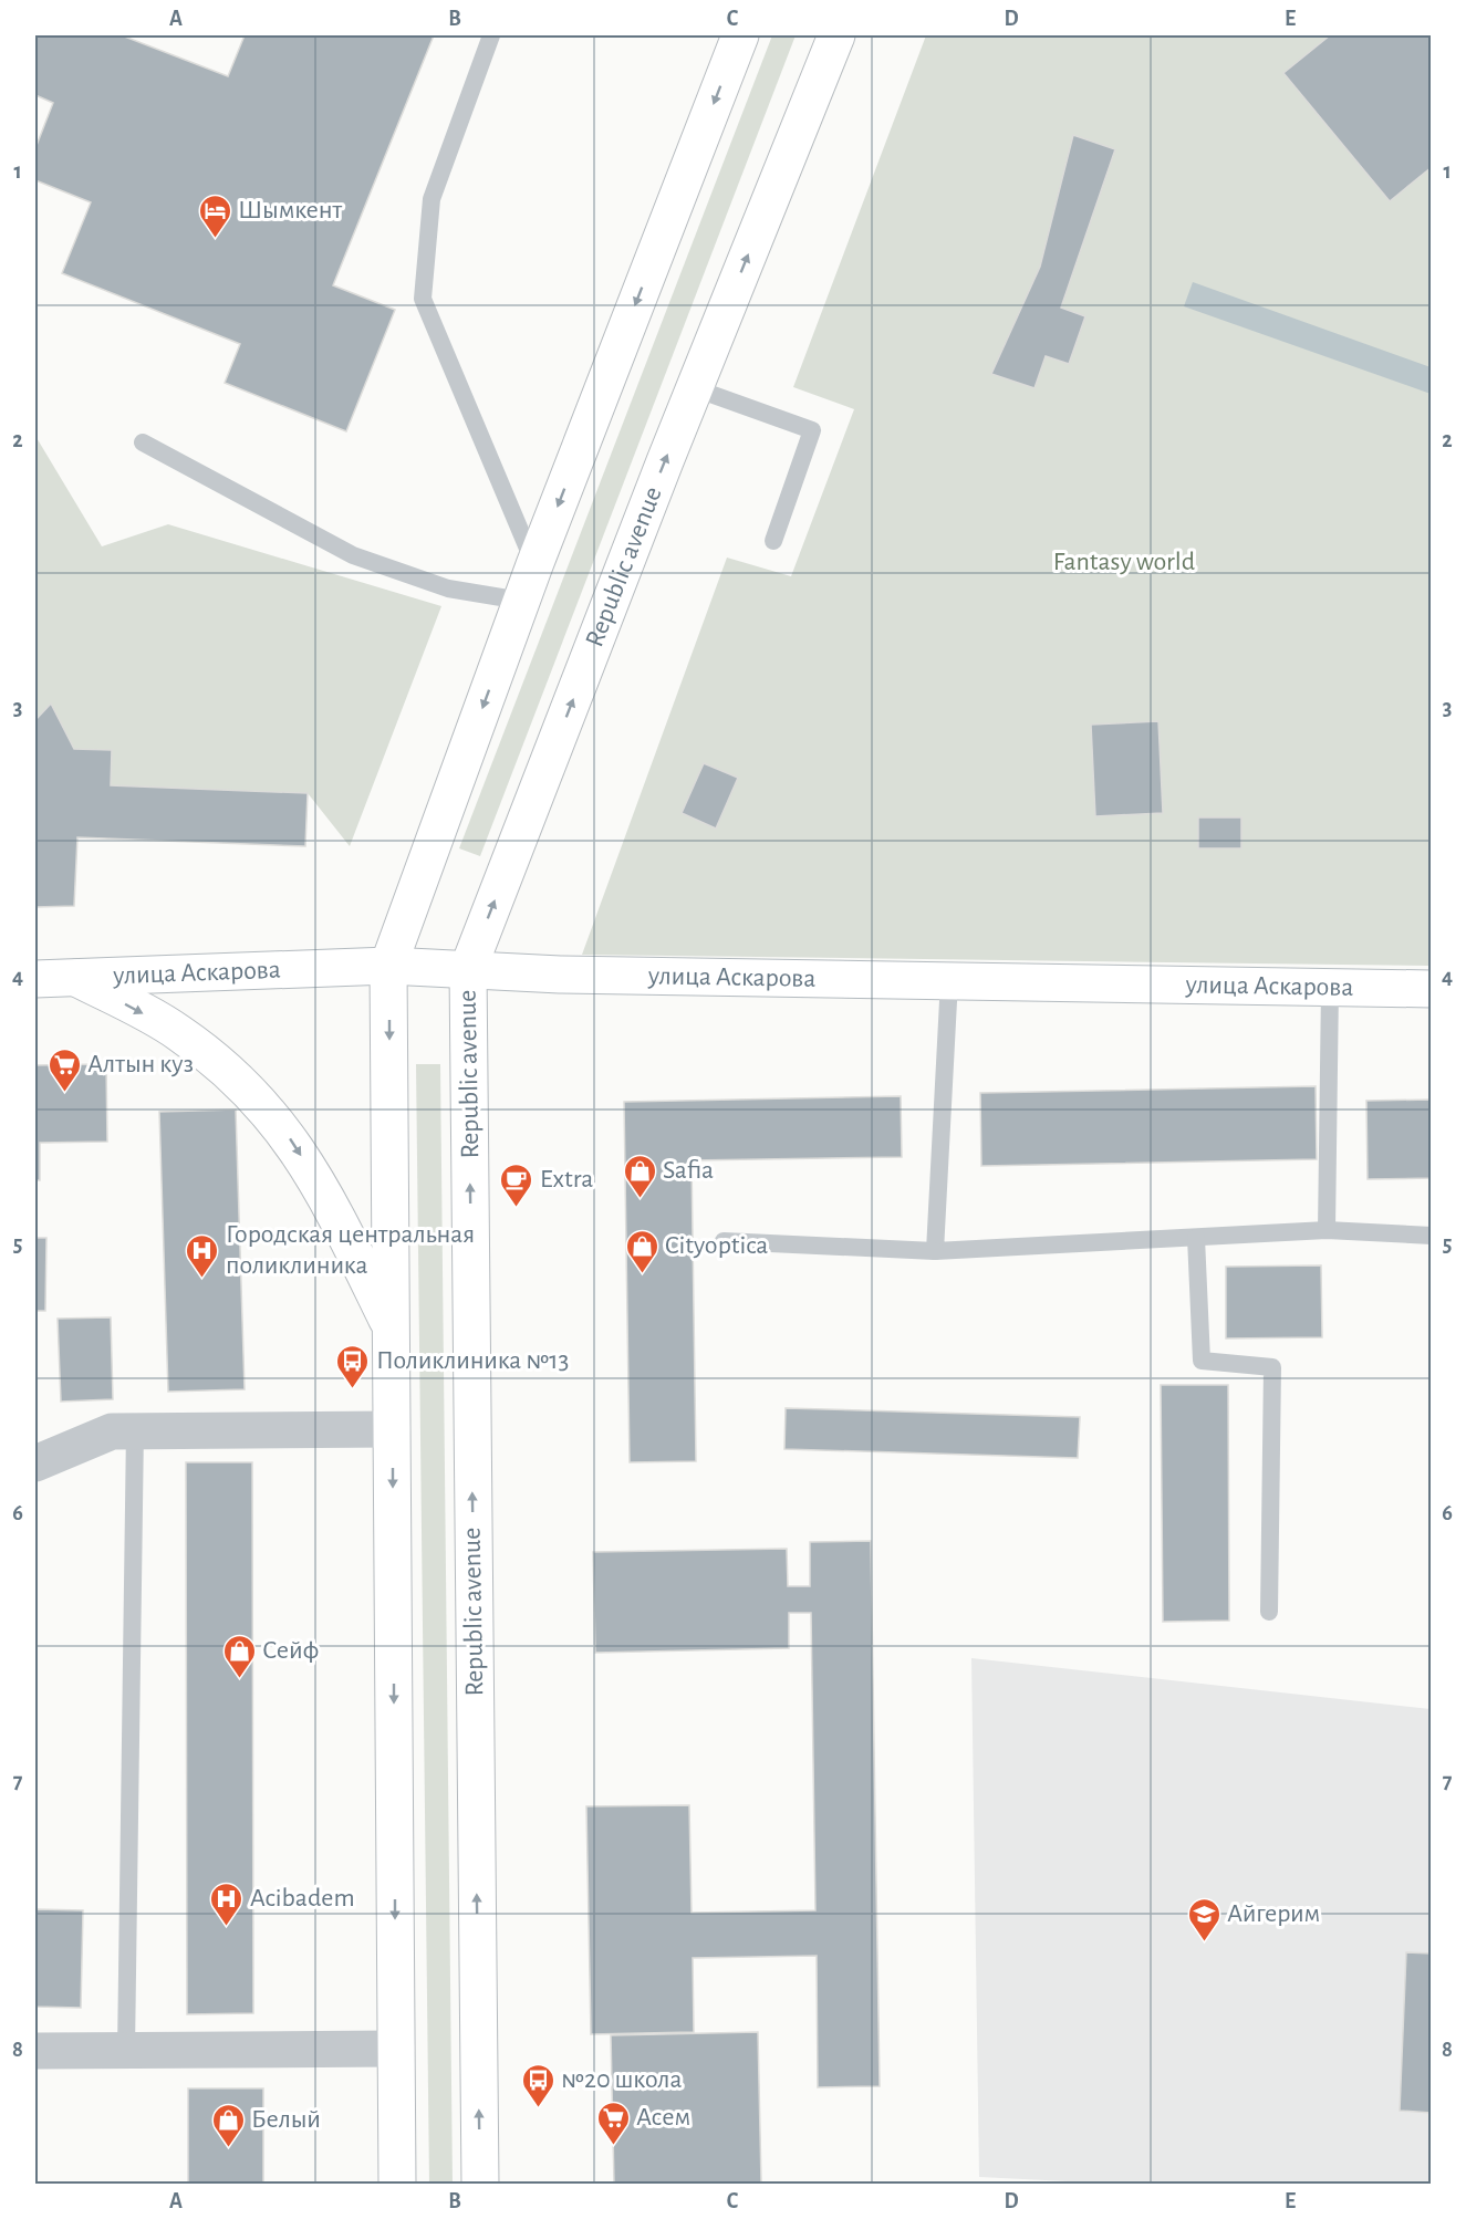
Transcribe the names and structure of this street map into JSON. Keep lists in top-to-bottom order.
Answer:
{
  "streets": {
    "main road": ["Republic avenue", "улица Аскарова"]
  },
  "crossings": [
    ["Republic avenue", "улица Аскарова"]
  ],
  "parks": ["Fantasy world"],
  "places": {
    "hotel": ["Шымкент"],
    "supermarket": ["Алтын куз", "Асем"],
    "shop": [
      "Safia",
      "Cityoptica",
      "Сейф",
      "Белый"
    ],
    "cafe": ["Extra"],
    "hospital": ["Городская центральная поликлиника", "Acibadem"],
    "bus stop": ["Поликлиника №13", "№20 школа"],
    "school or university": ["Айгерим"]
  },
  "grid": {
    "columns": [
      "A",
      "B",
      "C",
      "D",
      "E"
    ],
    "rows": [
      "1",
      "2",
      "3",
      "4",
      "5",
      "6",
      "7",
      "8"
    ]
  }
}
